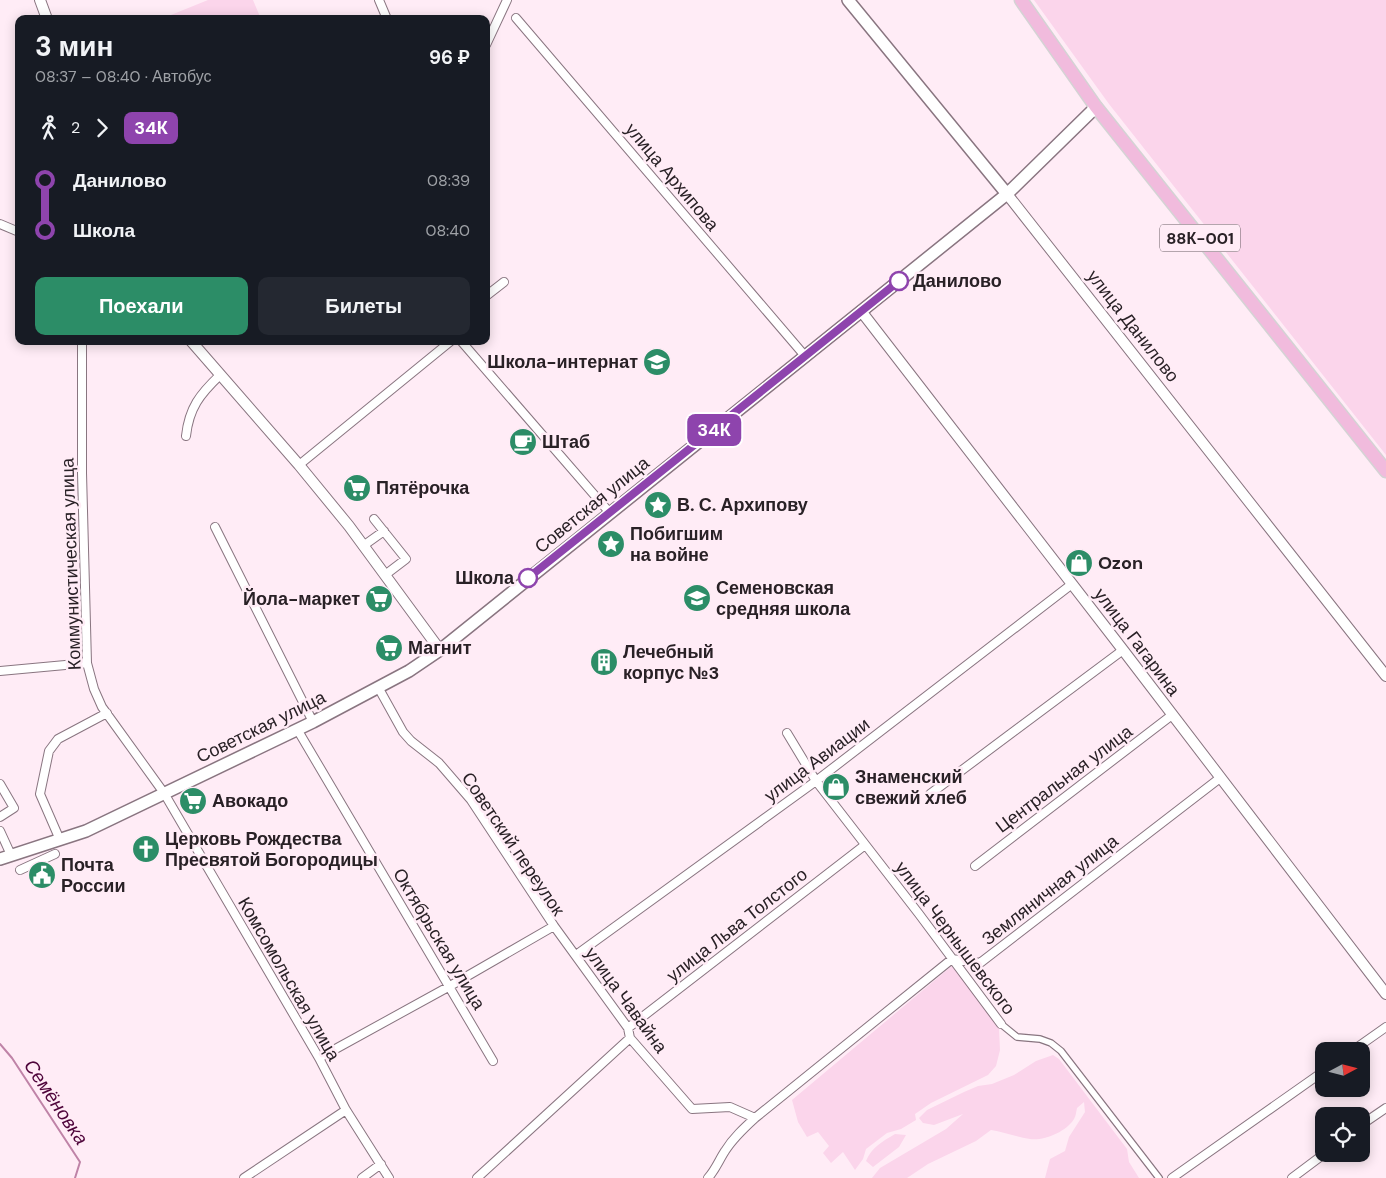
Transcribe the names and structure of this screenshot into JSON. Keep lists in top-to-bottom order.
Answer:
{
  "streets": {
    "main road": ["88К-001", "улица Данилово", "Советская улица"],
    "street": [
      "улица Архипова",
      "Коммунистическая улица",
      "улица Гагарина",
      "улица Авиации",
      "Центральная улица",
      "Советский переулок",
      "Земляничная улица",
      "улица Льва Толстого",
      "улица Чернышевского",
      "Октябрьская улица",
      "Комсомольская улица",
      "улица Чавайна"
    ]
  },
  "crossings": [
    ["улица Архипова", "Советская улица"],
    ["88К-001", "Советская улица"],
    ["улица Данилово", "Советская улица"],
    ["Советская улица", "Коммунистическая улица"],
    ["Советская улица", "улица Гагарина"],
    ["Советская улица", "Советский переулок"],
    ["Советская улица", "Октябрьская улица"],
    ["Советская улица", "Комсомольская улица"],
    ["Коммунистическая улица", "Комсомольская улица"],
    ["улица Гагарина", "улица Авиации"],
    ["улица Гагарина", "Центральная улица"],
    ["улица Гагарина", "Земляничная улица"],
    ["улица Авиации", "улица Чернышевского"],
    ["улица Авиации", "улица Чавайна"],
    ["Советский переулок", "Октябрьская улица"],
    ["Советский переулок", "Комсомольская улица"],
    ["Советский переулок", "улица Чавайна"],
    ["Земляничная улица", "улица Чернышевского"],
    ["улица Льва Толстого", "улица Чернышевского"],
    ["улица Льва Толстого", "улица Чавайна"]
  ],
  "water": ["Семёновка"],
  "places": {
    "other": ["Данилово", "Школа"],
    "school or university": ["Школа-интернат", "Семеновская средняя школа"],
    "cafe": ["Штаб"],
    "supermarket": [
      "Пятёрочка",
      "Йола-маркет",
      "Магнит",
      "Авокадо"
    ],
    "place": ["В. С. Архипову", "Побигшим на войне"],
    "shop": ["Ozon", "Знаменский свежий хлеб"],
    "building": ["Лечебный корпус №3"],
    "church": ["Церковь Рождества Пресвятой Богородицы"],
    "public building": ["Почта России"]
  },
  "lines": ["bus line 34К"],
  "north": "right",
  "page": {
    "on_map": "34К",
    "heading": ["3 мин", "08:37 – 08:40 · Автобус", "96 ₽"],
    "legs": ["2", "34К"],
    "list": [
      {
        "name": "Данилово",
        "value": "08:39"
      },
      {
        "name": "Школа",
        "value": "08:40"
      }
    ],
    "buttons": ["Поехали", "Билеты"]
  }
}
